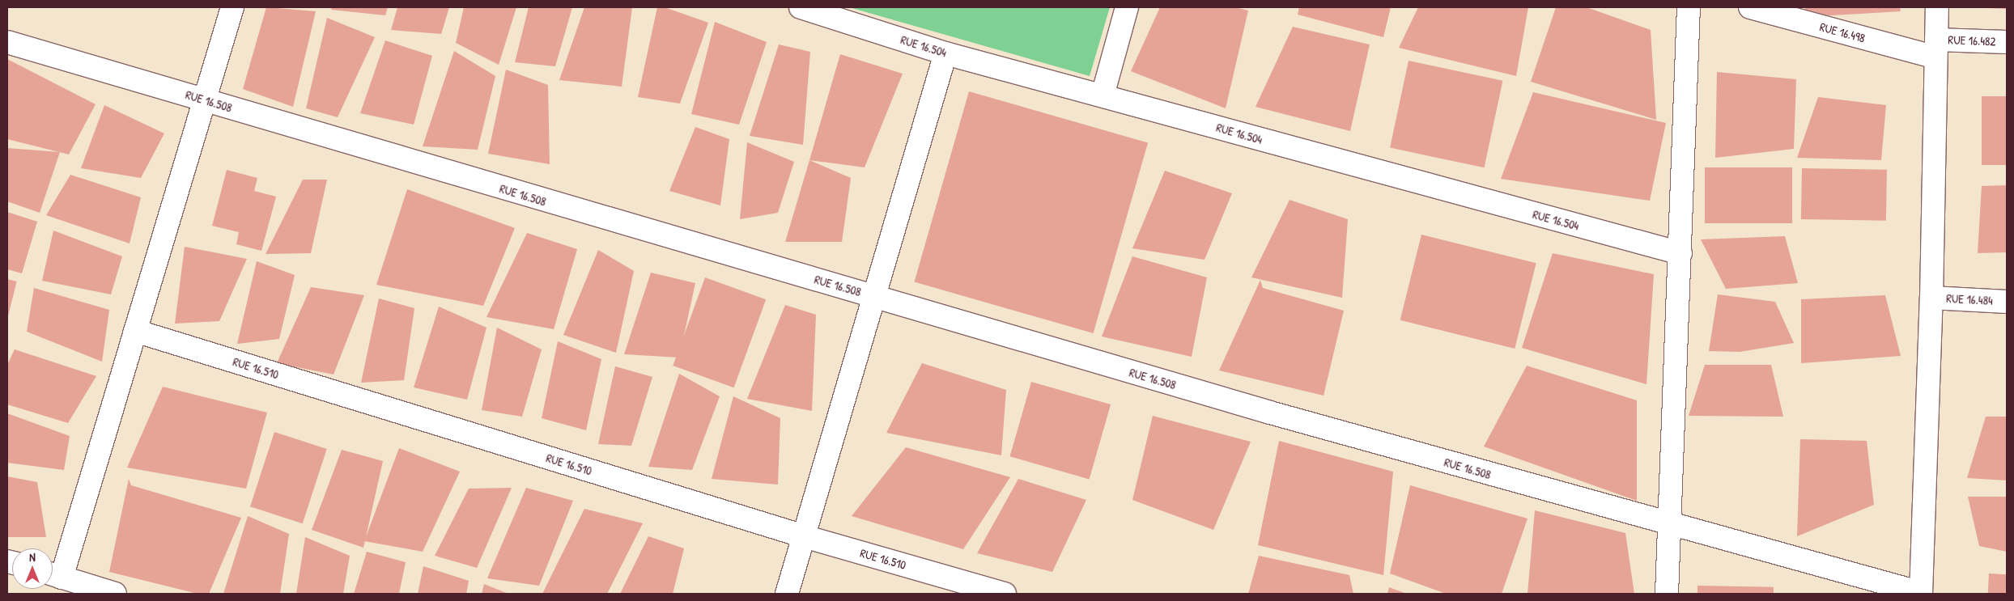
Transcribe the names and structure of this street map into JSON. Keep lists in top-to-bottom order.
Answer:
{
  "streets": {
    "street": [
      "RUE 16.498",
      "RUE 16.482",
      "RUE 16.504",
      "RUE 16.508",
      "RUE 16.484",
      "RUE 16.510"
    ]
  },
  "crossings": [
    ["RUE 16.498", "RUE 16.482"]
  ],
  "north": "top"
}
